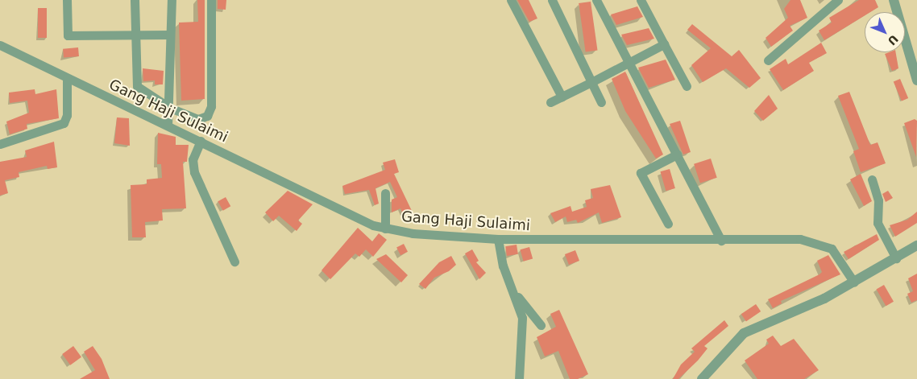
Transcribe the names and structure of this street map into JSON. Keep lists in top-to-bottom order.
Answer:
{
  "streets": {
    "street": ["Gang Haji Sulaimi"]
  },
  "north": "bottom right"
}
